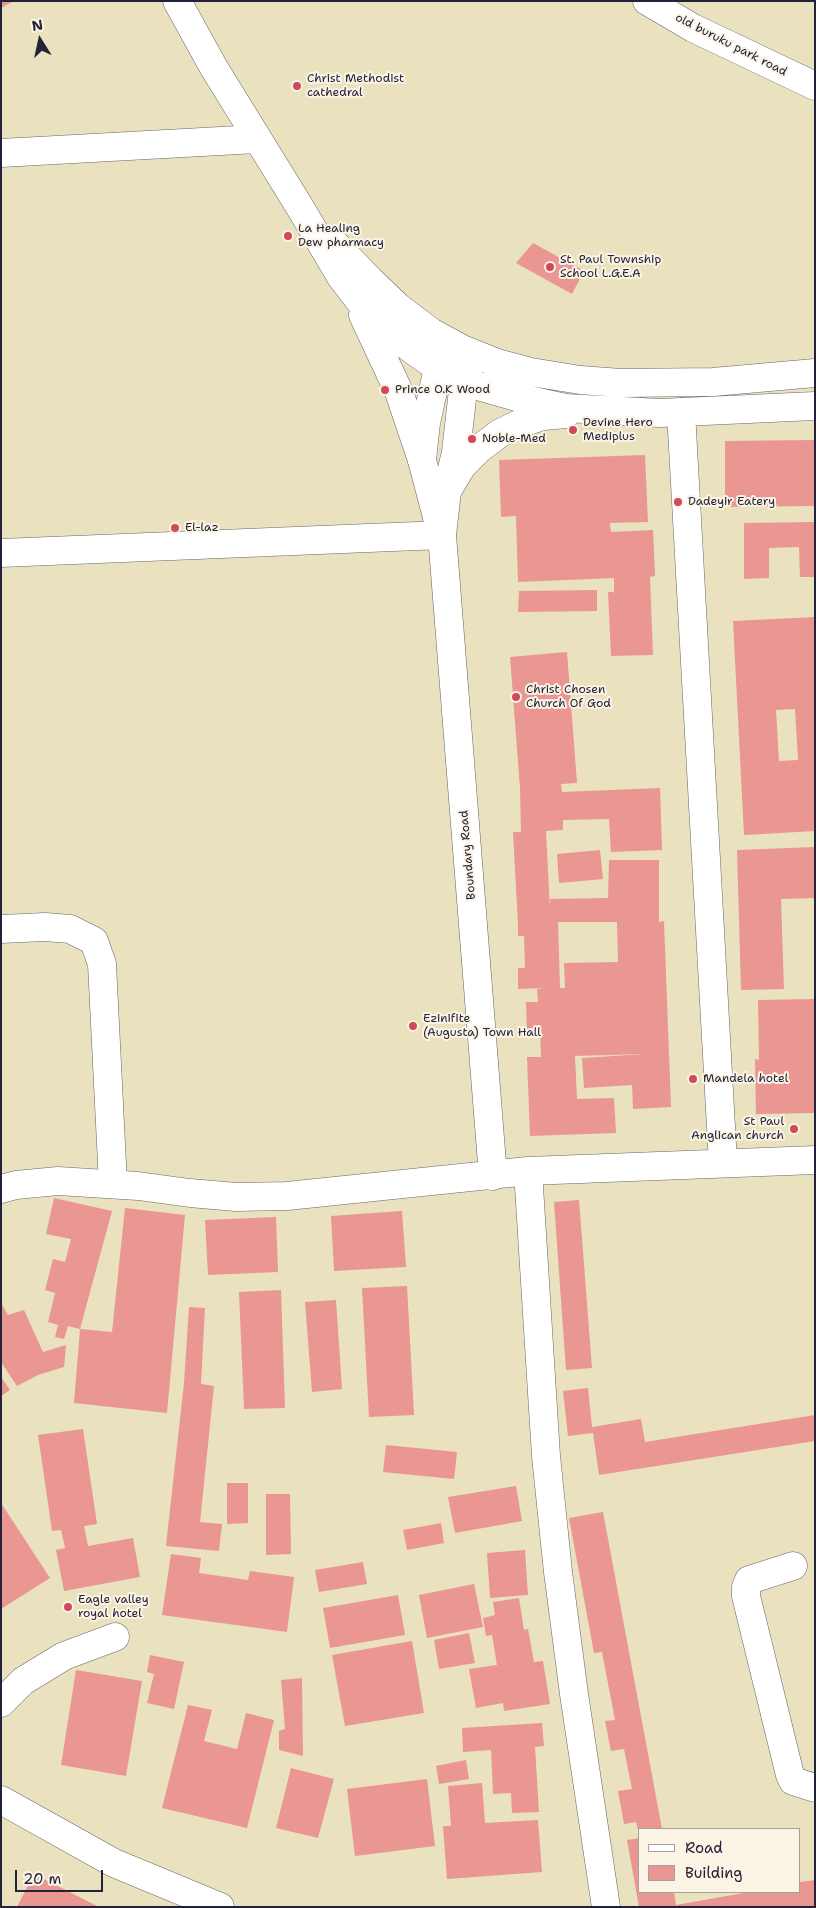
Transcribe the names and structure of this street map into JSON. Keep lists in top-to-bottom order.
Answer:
{
  "streets": {
    "street": ["old buruku park road", "Boundary Road"]
  },
  "places": [
    "Christ Methodist cathedral",
    "La Healing Dew pharmacy",
    "St. Paul Township School L.G.E.A",
    "Prince O.K Wood",
    "Devine Hero Mediplus",
    "Noble-Med",
    "Dadeyir Eatery",
    "El-laz",
    "Christ Chosen Church Of God",
    "Ezinifite (Augusta) Town Hall",
    "Mandela hotel",
    "St Paul Anglican church",
    "Eagle valley royal hotel"
  ],
  "legend": ["Road", "Building"],
  "scale_bar": "20 m",
  "north": "top"
}
